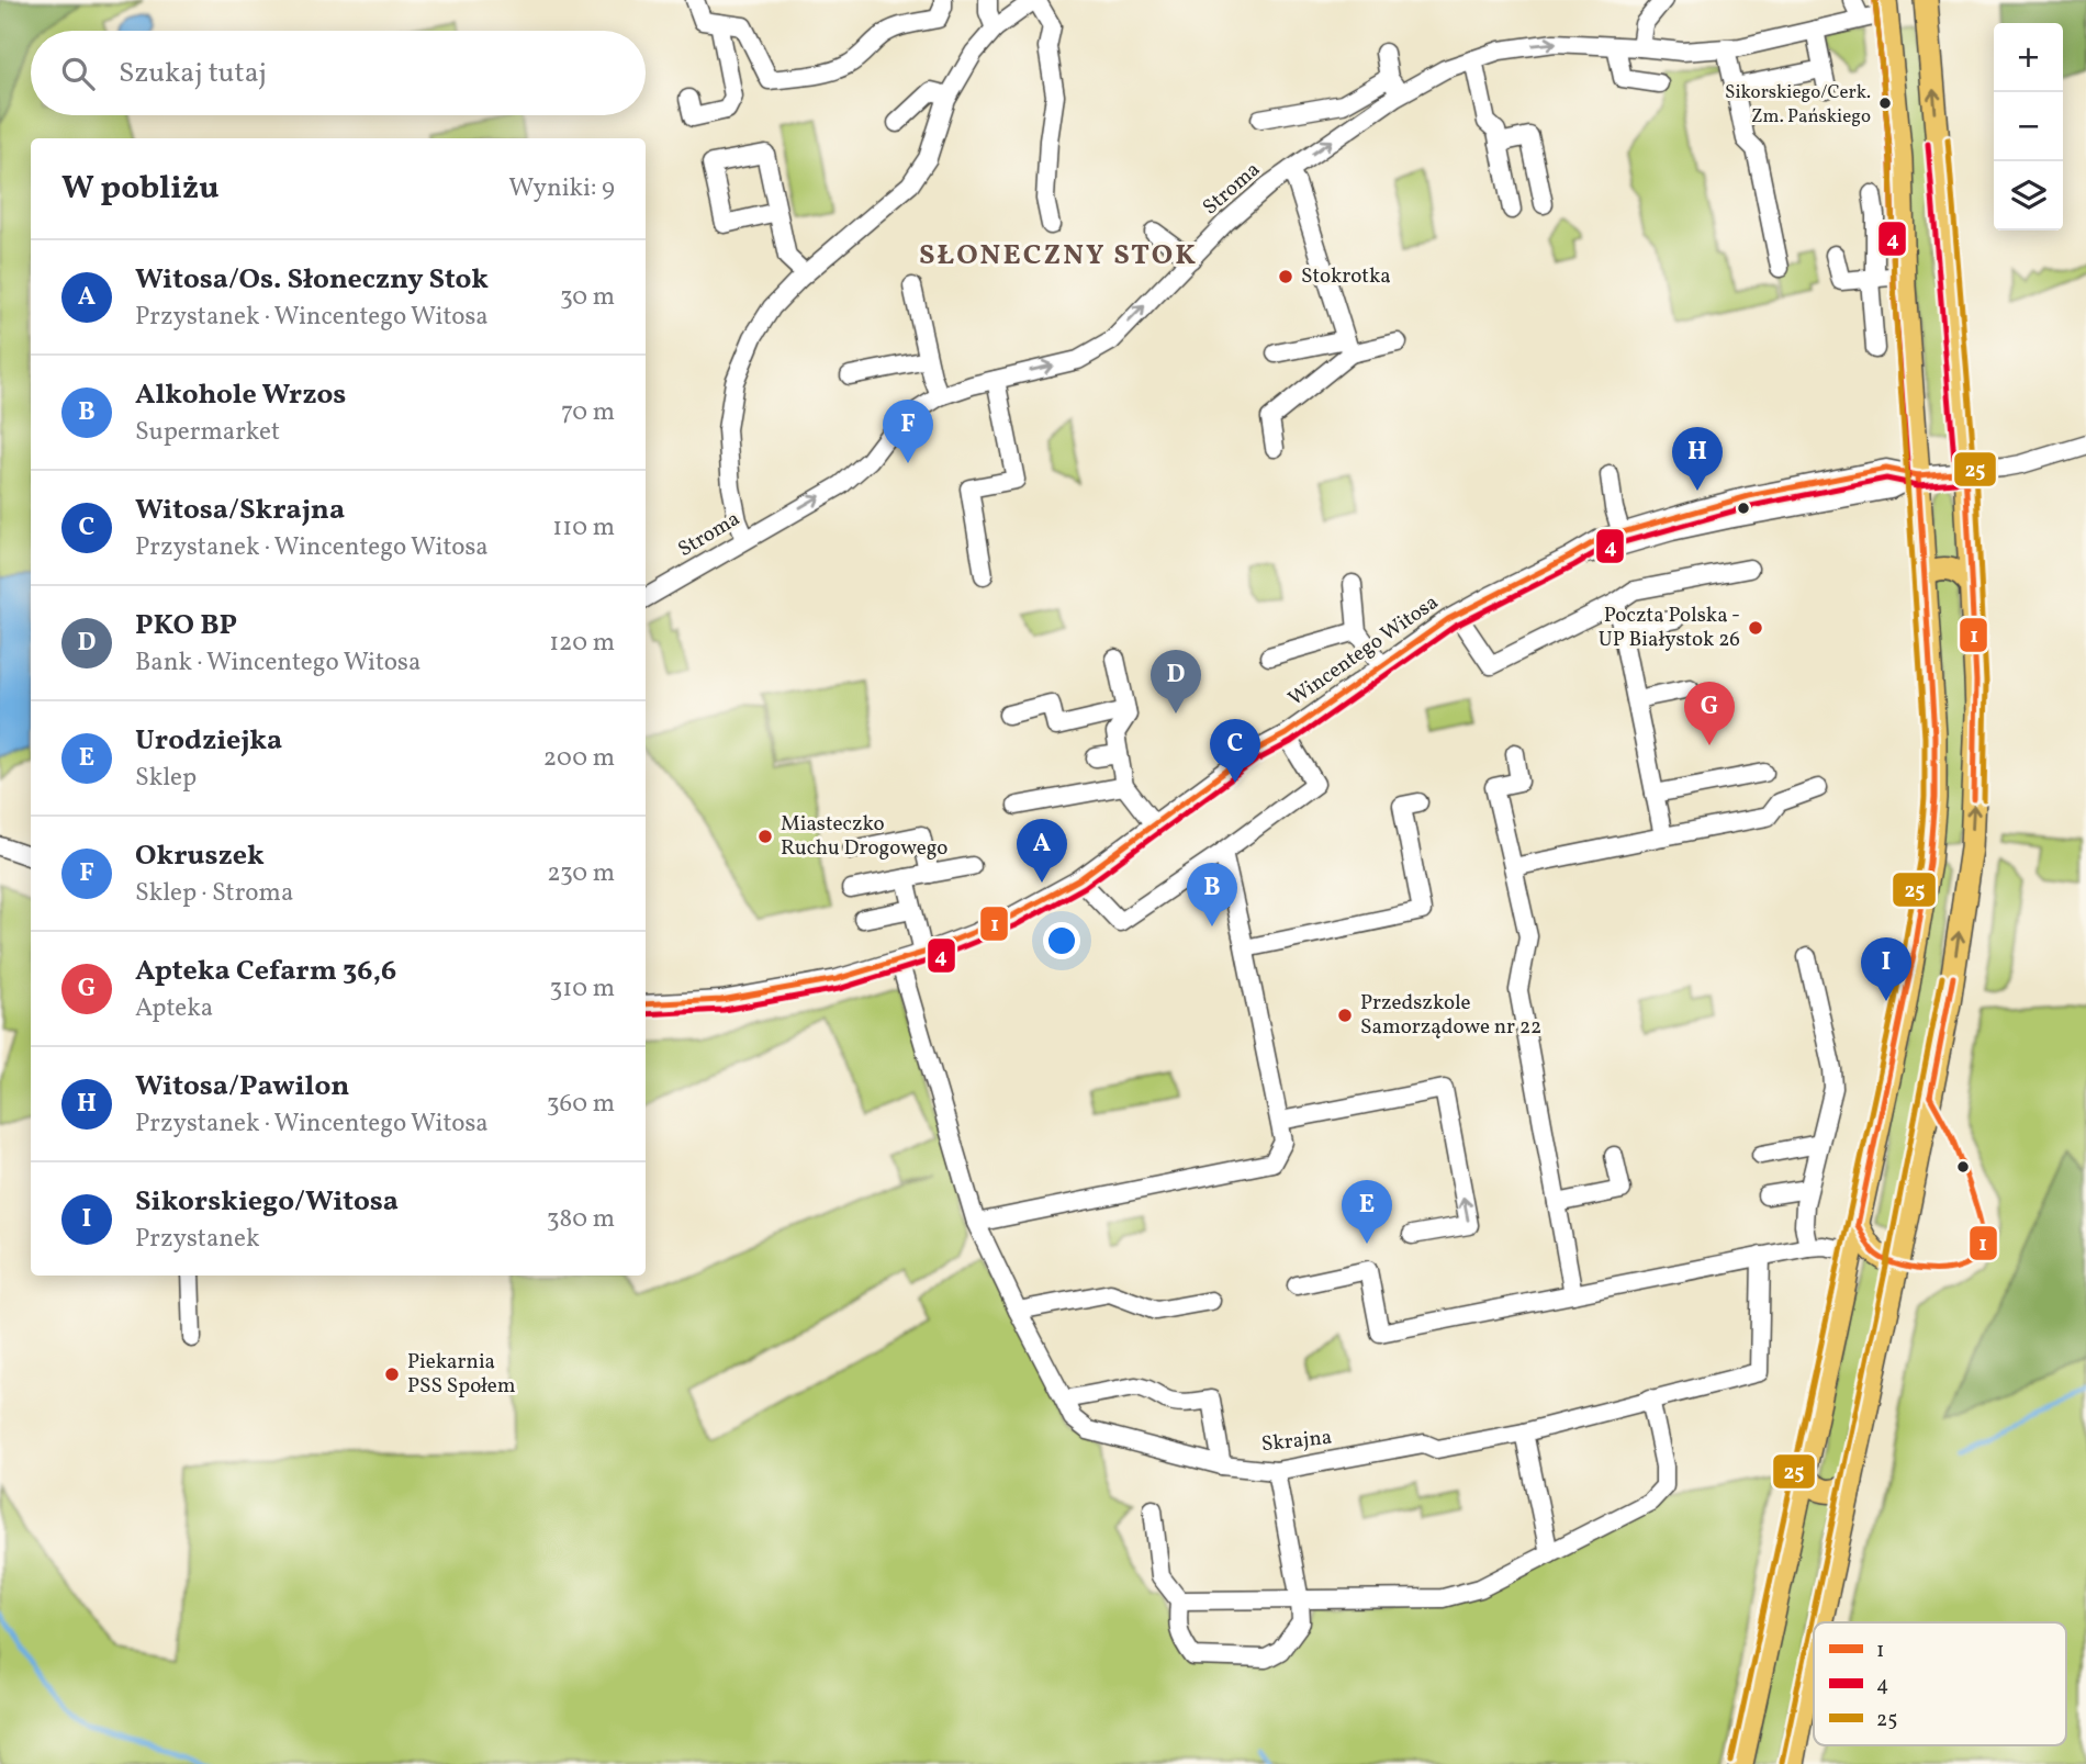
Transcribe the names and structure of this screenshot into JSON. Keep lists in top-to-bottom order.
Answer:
{
  "streets": {
    "street": ["Stroma", "Wincentego Witosa", "Skrajna"]
  },
  "crossings": [
    ["Wincentego Witosa", "Skrajna"]
  ],
  "one_way": ["Stroma"],
  "districts": ["SŁONECZNY STOK"],
  "places": [
    "Sikorskiego/Cerk. Zm. Pańskiego",
    "Stokrotka",
    "Poczta Polska - UP Białystok 26",
    "Miasteczko Ruchu Drogowego",
    "Przedszkole Samorządowe nr 22",
    "Piekarnia PSS Społem"
  ],
  "lines": ["transit line 4", "transit line 25", "transit line 1"],
  "legend": ["1", "4", "25"],
  "page": {
    "map_buttons": ["+", "−"],
    "search": "Szukaj tutaj",
    "heading": ["W pobliżu", "Wyniki: 9"],
    "list": [
      {
        "mark": "A",
        "name": "Witosa/Os. Słoneczny Stok",
        "note": "Przystanek · Wincentego Witosa",
        "value": "30 m"
      },
      {
        "mark": "B",
        "name": "Alkohole Wrzos",
        "note": "Supermarket",
        "value": "70 m"
      },
      {
        "mark": "C",
        "name": "Witosa/Skrajna",
        "note": "Przystanek · Wincentego Witosa",
        "value": "110 m"
      },
      {
        "mark": "D",
        "name": "PKO BP",
        "note": "Bank · Wincentego Witosa",
        "value": "120 m"
      },
      {
        "mark": "E",
        "name": "Urodziejka",
        "note": "Sklep",
        "value": "200 m"
      },
      {
        "mark": "F",
        "name": "Okruszek",
        "note": "Sklep · Stroma",
        "value": "230 m"
      },
      {
        "mark": "G",
        "name": "Apteka Cefarm 36,6",
        "note": "Apteka",
        "value": "310 m"
      },
      {
        "mark": "H",
        "name": "Witosa/Pawilon",
        "note": "Przystanek · Wincentego Witosa",
        "value": "360 m"
      },
      {
        "mark": "I",
        "name": "Sikorskiego/Witosa",
        "note": "Przystanek",
        "value": "380 m"
      }
    ],
    "pins": [
      "F",
      "H",
      "D",
      "G",
      "C",
      "A",
      "B",
      "I",
      "E"
    ]
  }
}
